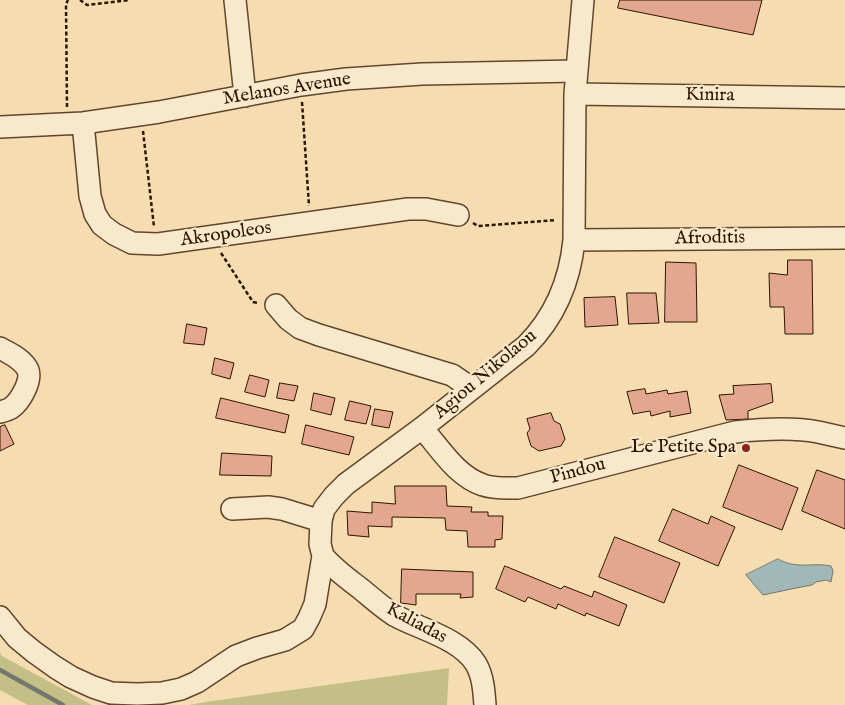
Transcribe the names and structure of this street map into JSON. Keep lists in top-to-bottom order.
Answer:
{
  "streets": {
    "street": [
      "Melanos Avenue",
      "Kinira",
      "Akropoleos",
      "Afroditis",
      "Agiou Nikolaou",
      "Pindou",
      "Kaliadas"
    ]
  },
  "crossings": [
    ["Melanos Avenue", "Akropoleos"],
    ["Melanos Avenue", "Agiou Nikolaou"],
    ["Kinira", "Agiou Nikolaou"],
    ["Afroditis", "Agiou Nikolaou"],
    ["Agiou Nikolaou", "Pindou"],
    ["Agiou Nikolaou", "Kaliadas"]
  ],
  "places": ["Le Petite Spa"]
}
